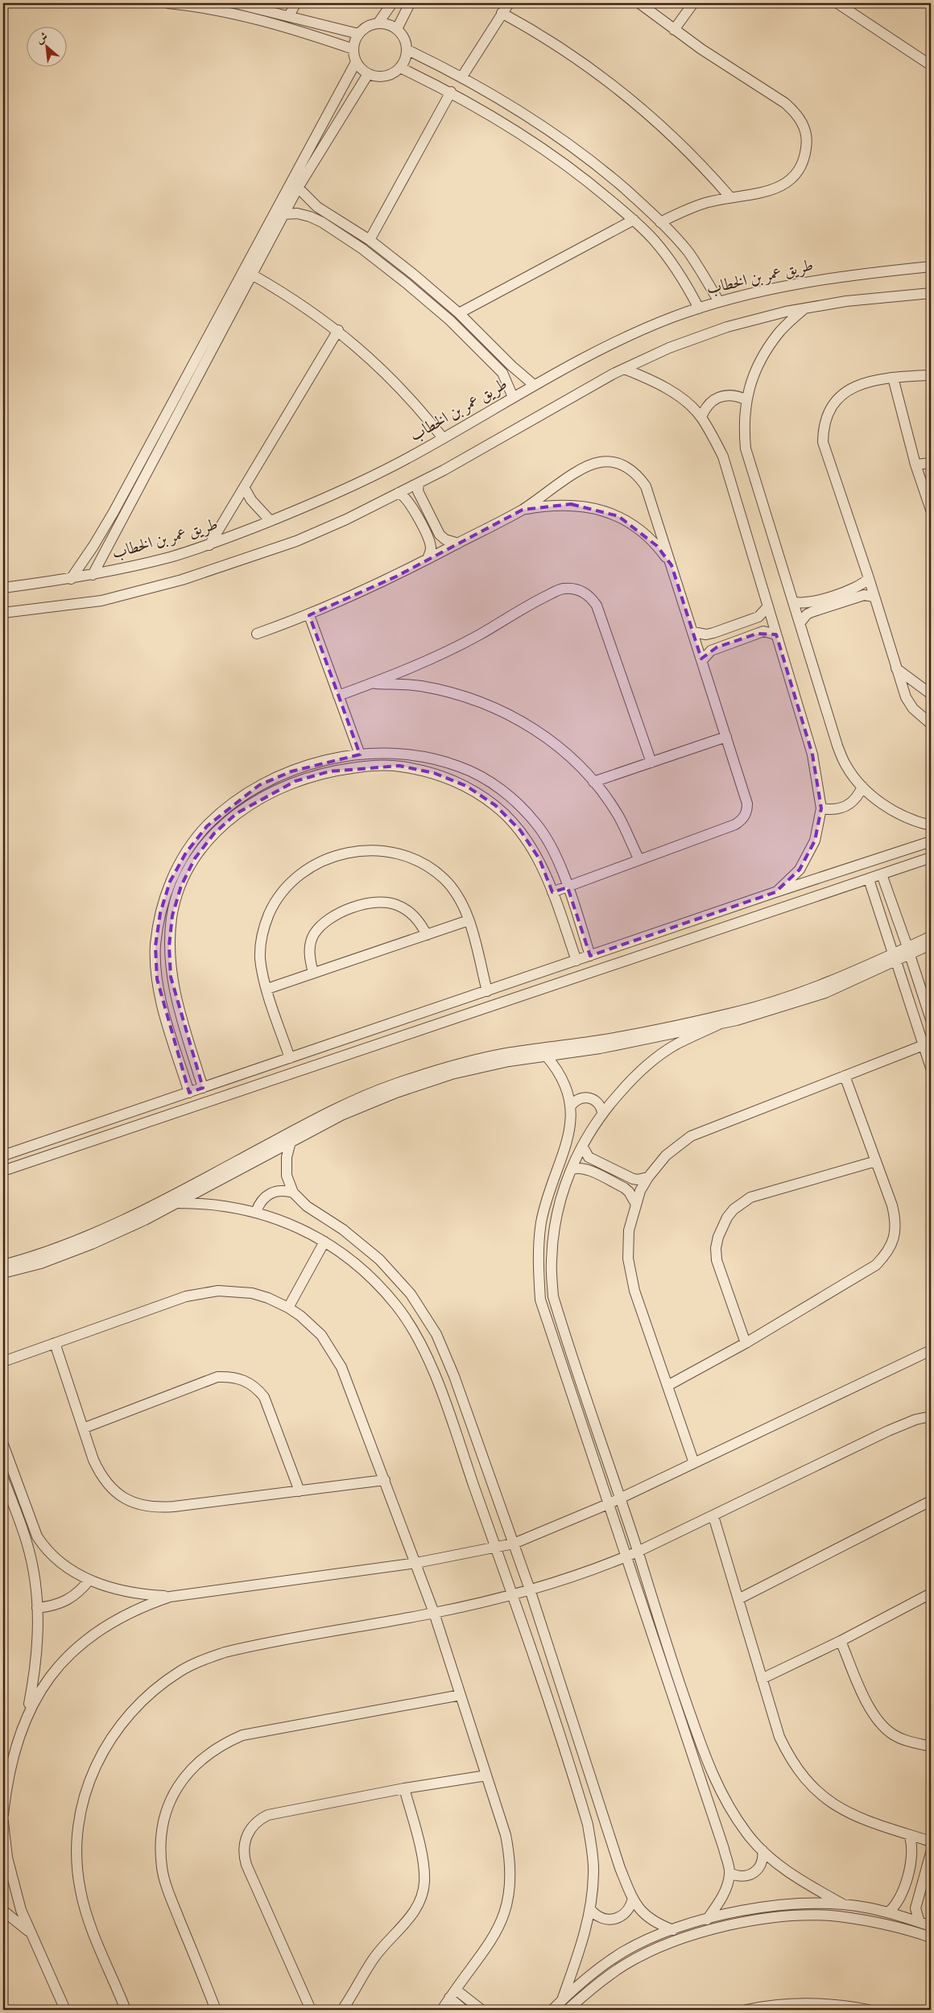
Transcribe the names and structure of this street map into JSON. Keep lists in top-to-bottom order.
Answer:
{
  "streets": {
    "street": ["طريق عمر بن الخطاب"]
  },
  "north": "top left"
}
